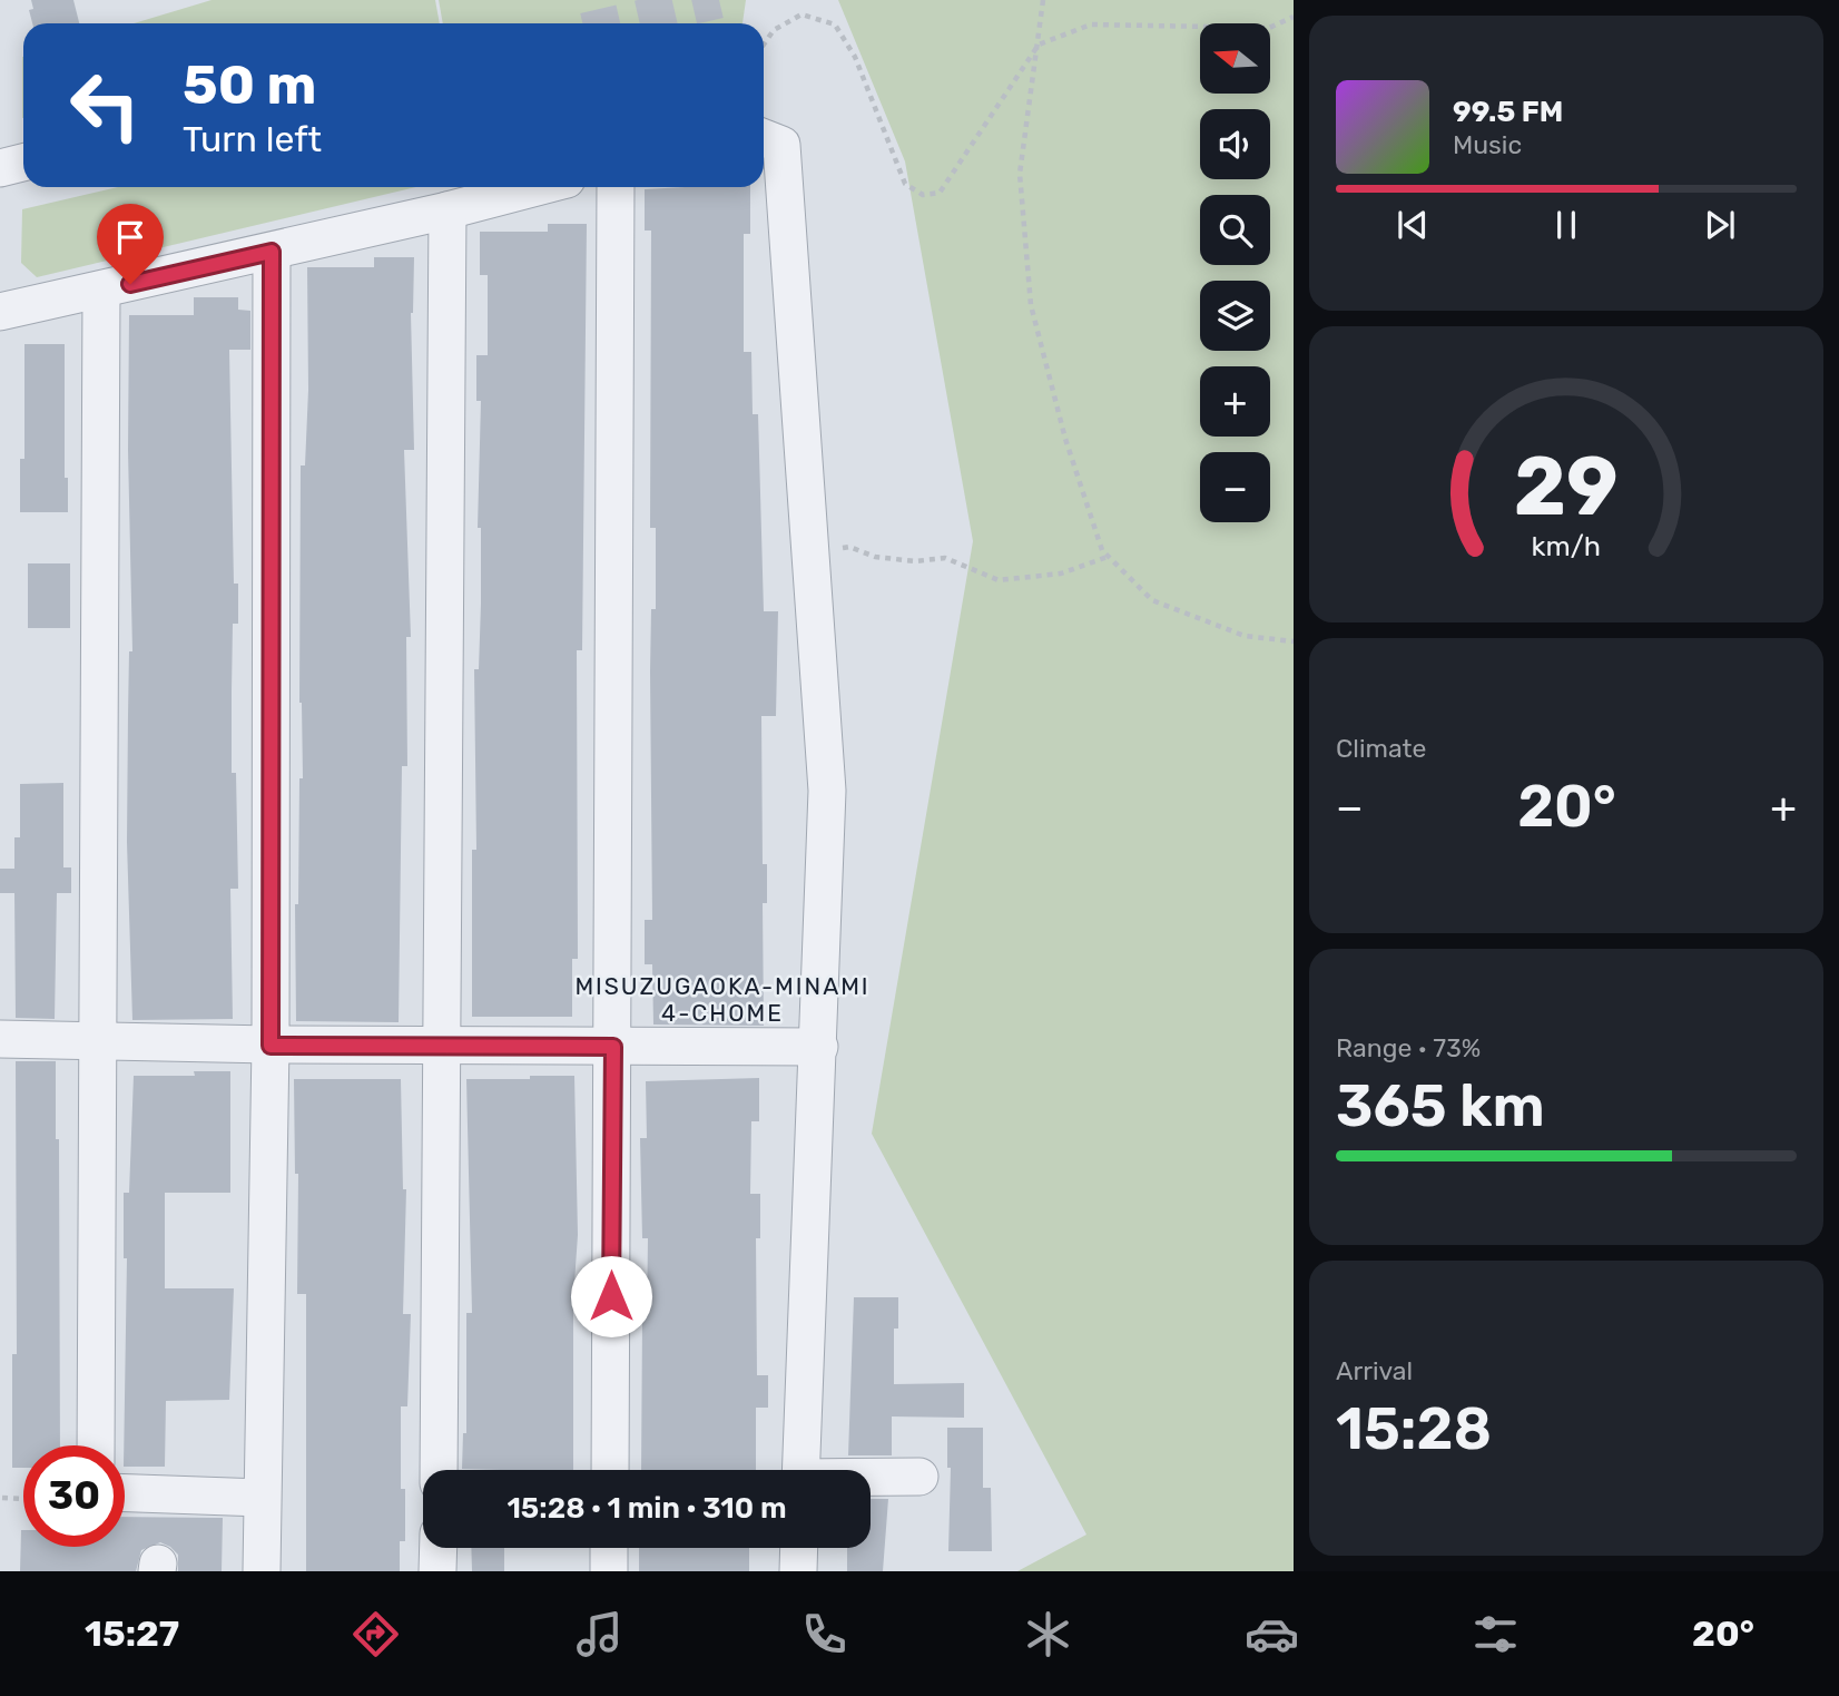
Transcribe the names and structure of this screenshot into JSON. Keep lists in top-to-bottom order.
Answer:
{
  "districts": ["MISUZUGAOKA-MINAMI 4-CHOME"],
  "north": "left",
  "page": {
    "map_buttons": ["+", "−"],
    "turn": ["50 m", "Turn left"],
    "song": ["99.5 FM", "Music"],
    "tile": [
      "Climate",
      ["Range · 73%", "365 km"],
      ["Arrival", "15:28"]
    ],
    "heat": ["−", "20°", "+"],
    "limit": "30",
    "trip": "15:28 · 1 min · 310 m",
    "tabs": ["15:27", "20°"],
    "gauge": ["29", "km/h"]
  }
}
